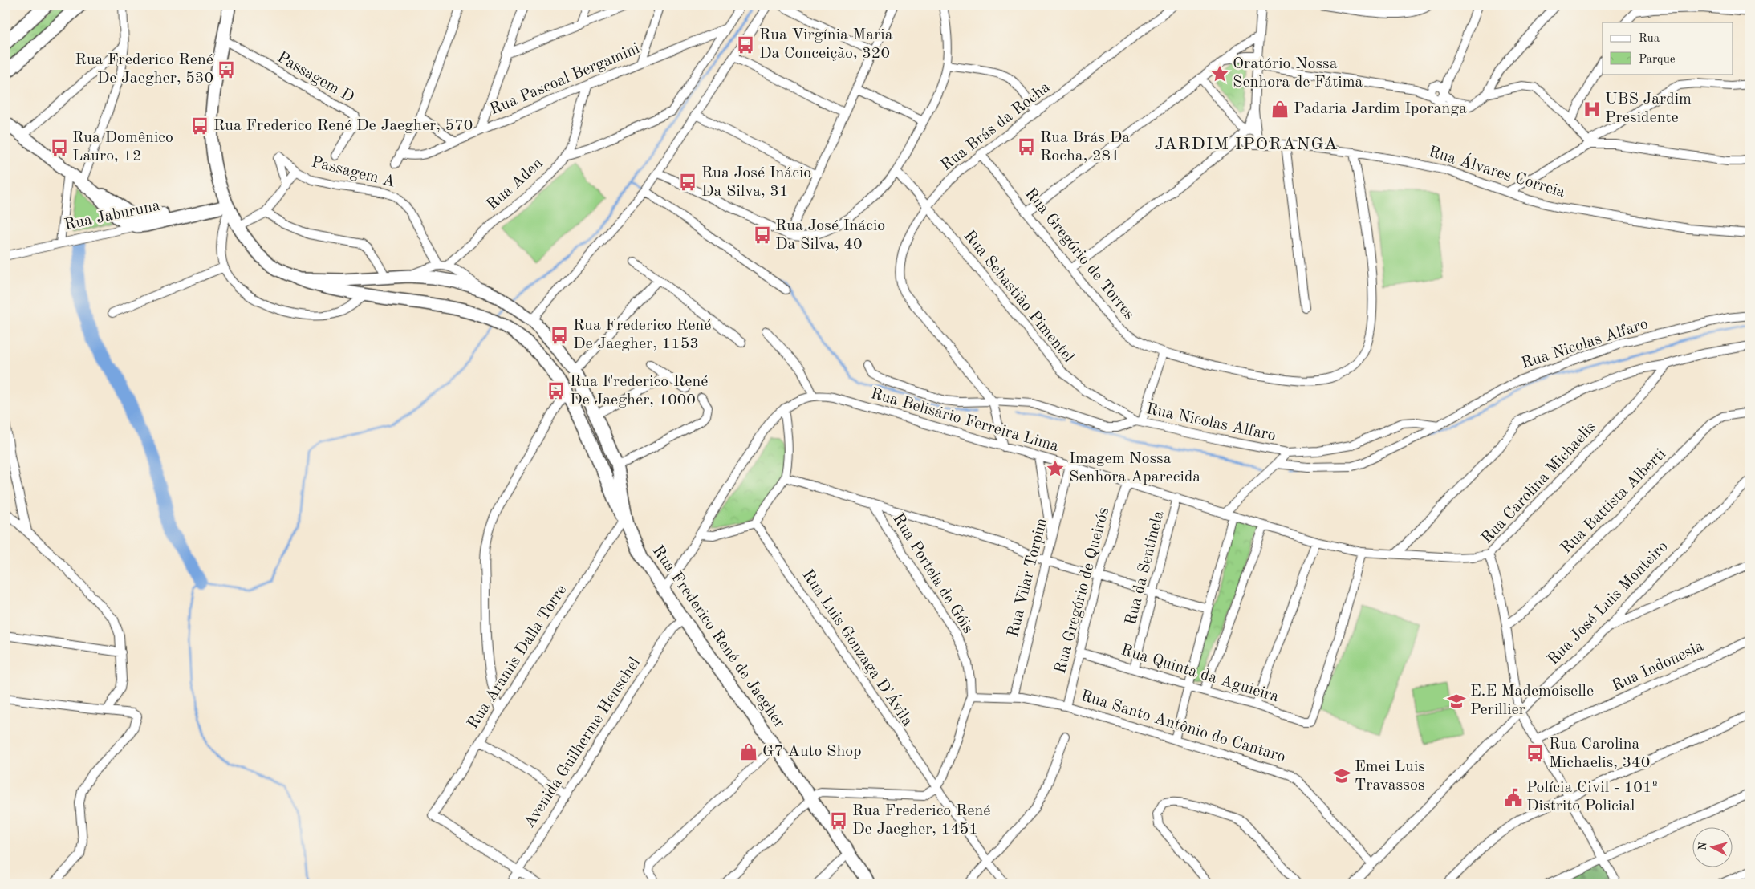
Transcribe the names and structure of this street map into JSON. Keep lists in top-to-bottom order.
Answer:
{
  "streets": {
    "main road": ["Rua Jaburuna", "Rua Frederico René de Jaegher"],
    "street": [
      "Passagem D",
      "Rua Pascoal Bergamini",
      "Rua Brás da Rocha",
      "Passagem A",
      "Rua Álvares Correia",
      "Rua Aden",
      "Rua Gregório de Torres",
      "Rua Sebastião Pimentel",
      "Rua Nicolas Alfaro",
      "Rua Belisário Ferreira Lima",
      "Rua Carolina Michaelis",
      "Rua Battista Alberti",
      "Rua da Sentinela",
      "Rua Portela de Góis",
      "Rua Vilar Torpim",
      "Rua Gregório de Queirós",
      "Rua José Luis Monteiro",
      "Rua Luis Gonzaga D'Ávila",
      "Rua Aramis Dalla Torre",
      "Rua Indonesia",
      "Rua Quinta da Aguieira",
      "Rua Santo Antônio do Cantaro",
      "Avenida Guilherme Henschel"
    ]
  },
  "crossings": [
    ["Passagem D", "Rua Frederico René de Jaegher"],
    ["Rua Pascoal Bergamini", "Rua Aden"],
    ["Rua Brás da Rocha", "Rua Gregório de Torres"],
    ["Rua Brás da Rocha", "Rua Sebastião Pimentel"],
    ["Rua Brás da Rocha", "Rua Nicolas Alfaro"],
    ["Rua Brás da Rocha", "Rua Belisário Ferreira Lima"],
    ["Passagem A", "Rua Frederico René de Jaegher"],
    ["Rua Álvares Correia", "Rua Gregório de Torres"],
    ["Rua Aden", "Rua Frederico René de Jaegher"],
    ["Rua Jaburuna", "Rua Frederico René de Jaegher"],
    ["Rua Sebastião Pimentel", "Rua Nicolas Alfaro"],
    ["Rua Belisário Ferreira Lima", "Rua Carolina Michaelis"],
    ["Rua Belisário Ferreira Lima", "Rua da Sentinela"],
    ["Rua Belisário Ferreira Lima", "Rua Vilar Torpim"],
    ["Rua Belisário Ferreira Lima", "Rua Gregório de Queirós"],
    ["Rua Belisário Ferreira Lima", "Rua Quinta da Aguieira"],
    ["Rua Carolina Michaelis", "Rua Battista Alberti"],
    ["Rua Carolina Michaelis", "Rua José Luis Monteiro"],
    ["Rua Carolina Michaelis", "Rua Indonesia"],
    ["Rua da Sentinela", "Rua Quinta da Aguieira"],
    ["Rua Portela de Góis", "Rua Luis Gonzaga D'Ávila"],
    ["Rua Portela de Góis", "Rua Santo Antônio do Cantaro"],
    ["Rua Vilar Torpim", "Rua Santo Antônio do Cantaro"],
    ["Rua Gregório de Queirós", "Rua Quinta da Aguieira"],
    ["Rua Gregório de Queirós", "Rua Santo Antônio do Cantaro"],
    ["Rua José Luis Monteiro", "Rua Santo Antônio do Cantaro"],
    ["Rua Frederico René de Jaegher", "Rua Aramis Dalla Torre"],
    ["Rua Frederico René de Jaegher", "Avenida Guilherme Henschel"],
    ["Rua Aramis Dalla Torre", "Avenida Guilherme Henschel"]
  ],
  "districts": ["JARDIM IPORANGA"],
  "places": {
    "bus stop": [
      "Rua Virgínia Maria Da Conceição, 320",
      "Rua Frederico René De Jaegher, 530",
      "Rua Frederico René De Jaegher, 570",
      "Rua Brás Da Rocha, 281",
      "Rua Domênico Lauro, 12",
      "Rua José Inácio Da Silva, 31",
      "Rua José Inácio Da Silva, 40",
      "Rua Frederico René De Jaegher, 1153",
      "Rua Frederico René De Jaegher, 1000",
      "Rua Carolina Michaelis, 340",
      "Rua Frederico René De Jaegher, 1451"
    ],
    "place": ["Oratório Nossa Senhora de Fátima", "Imagem Nossa Senhora Aparecida"],
    "shop": ["Padaria Jardim Iporanga", "G7 Auto Shop"],
    "hospital": ["UBS Jardim Presidente"],
    "school or university": ["E.E Mademoiselle Perillier", "Emei Luis Travassos"],
    "public building": ["Polícia Civil - 101º Distrito Policial"]
  },
  "legend": ["Rua", "Parque"],
  "north": "left"
}
